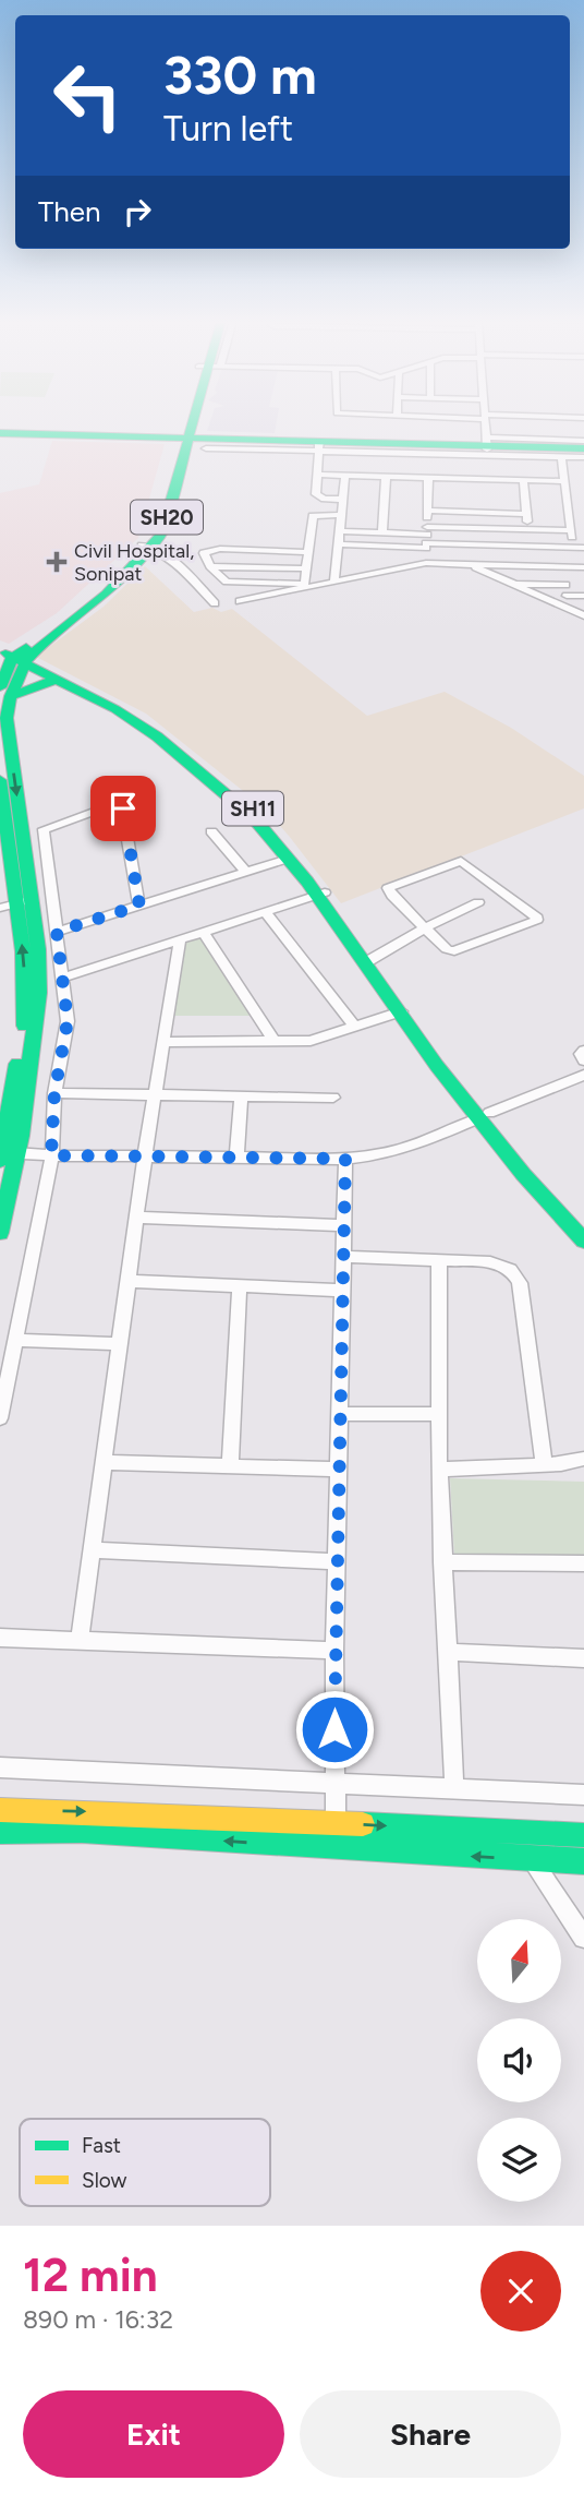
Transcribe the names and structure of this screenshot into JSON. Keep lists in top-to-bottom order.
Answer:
{
  "streets": {
    "main road": ["SH20", "SH11"]
  },
  "crossings": [
    ["SH20", "SH11"]
  ],
  "places": {
    "health": ["Civil Hospital, Sonipat"]
  },
  "legend": ["Fast", "Slow"],
  "north": "top",
  "page": {
    "turn": ["330 m", "Turn left"],
    "then": "Then",
    "heading": ["12 min", "890 m · 16:32"],
    "buttons": ["Exit", "Share"]
  }
}
